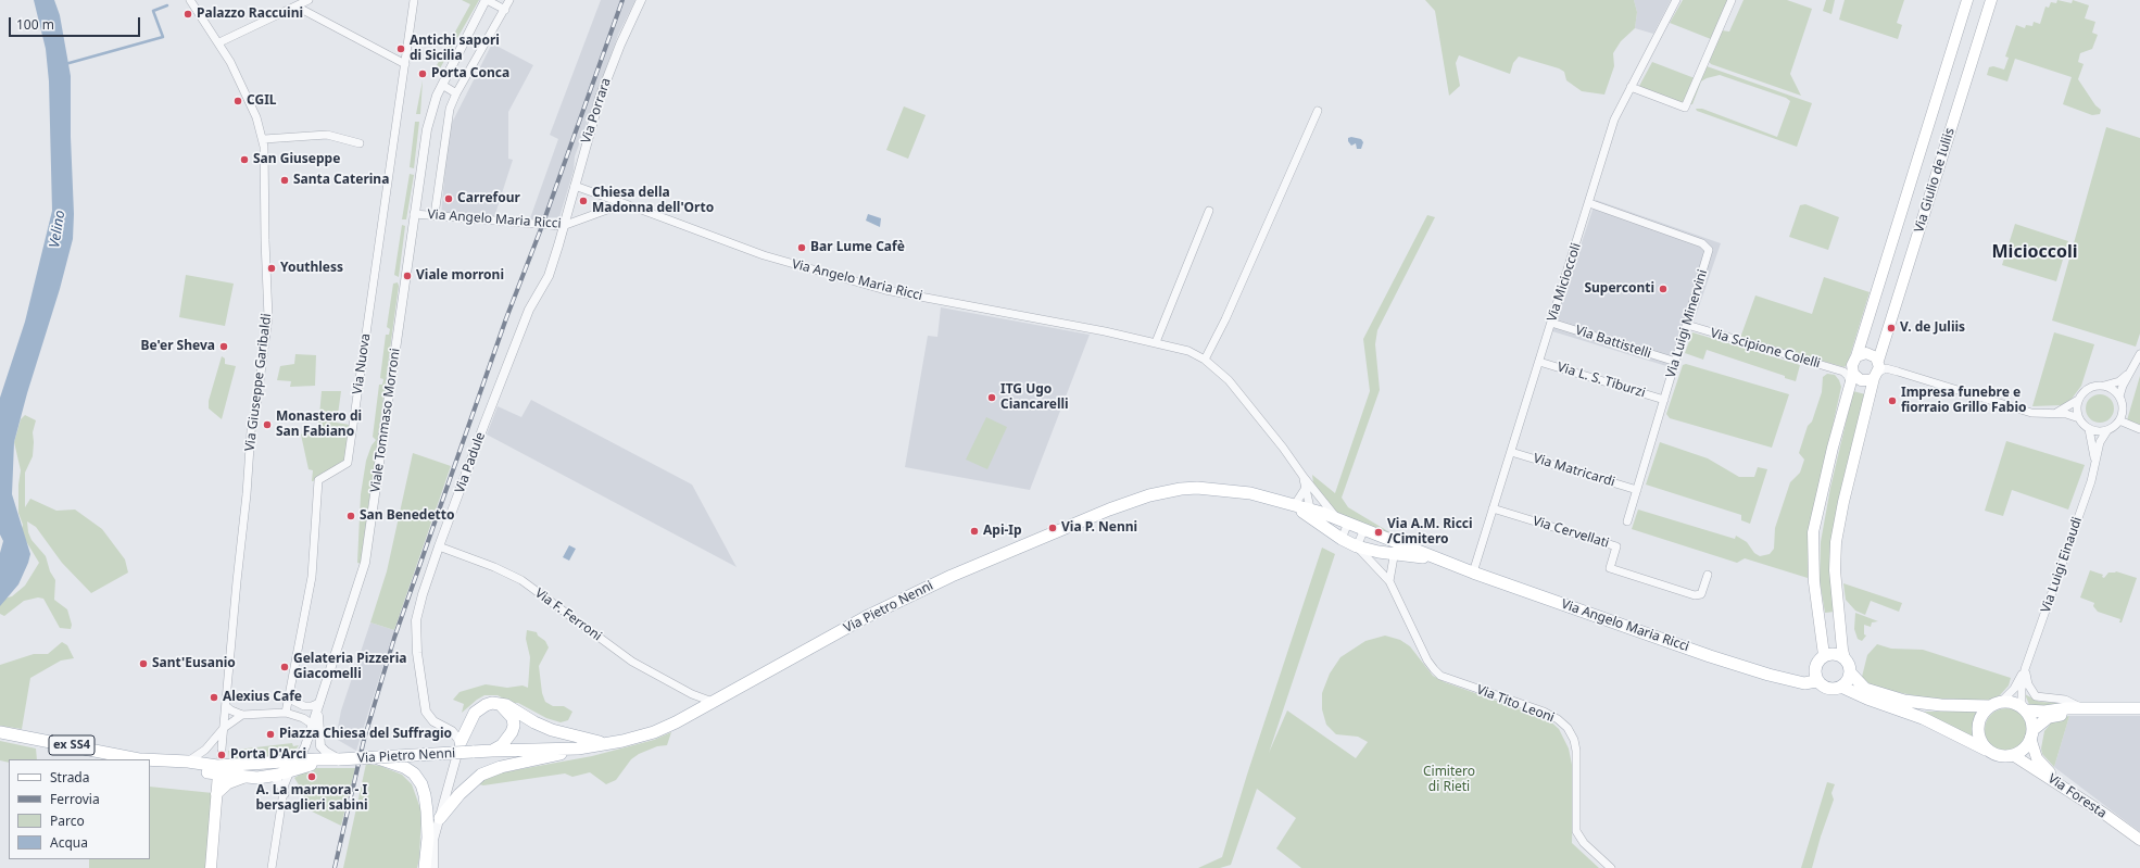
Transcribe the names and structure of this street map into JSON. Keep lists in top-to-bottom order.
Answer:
{
  "streets": {
    "main road": [
      "Via Giulio de Iuliis",
      "Via Angelo Maria Ricci",
      "Via Pietro Nenni",
      "ex SS4",
      "Via Foresta"
    ],
    "street": [
      "Via Porrara",
      "Via Micioccoli",
      "Via Luigi Minervini",
      "Via Battistelli",
      "Via Scipione Colelli",
      "Via Nuova",
      "Via L. S. Tiburzi",
      "Via Giuseppe Garibaldi",
      "Viale Tommaso Morroni",
      "Via Padule",
      "Via Matricardi",
      "Via Cervellati",
      "Via Luigi Einaudi",
      "Via F. Ferroni",
      "Via Tito Leoni"
    ]
  },
  "crossings": [
    ["Via Porrara", "Via Angelo Maria Ricci"],
    ["Via Porrara", "Via Padule"],
    ["Via Giulio de Iuliis", "Via Angelo Maria Ricci"],
    ["Via Giulio de Iuliis", "Via Scipione Colelli"],
    ["Via Angelo Maria Ricci", "Via Micioccoli"],
    ["Via Angelo Maria Ricci", "Viale Tommaso Morroni"],
    ["Via Angelo Maria Ricci", "Via Padule"],
    ["Via Angelo Maria Ricci", "Via Pietro Nenni"],
    ["Via Angelo Maria Ricci", "Via Tito Leoni"],
    ["Via Micioccoli", "Via Luigi Minervini"],
    ["Via Micioccoli", "Via Battistelli"],
    ["Via Micioccoli", "Via L. S. Tiburzi"],
    ["Via Micioccoli", "Via Matricardi"],
    ["Via Micioccoli", "Via Cervellati"],
    ["Via Luigi Minervini", "Via Battistelli"],
    ["Via Luigi Minervini", "Via Scipione Colelli"],
    ["Via Luigi Minervini", "Via L. S. Tiburzi"],
    ["Via Luigi Minervini", "Via Matricardi"],
    ["Via Padule", "Via F. Ferroni"],
    ["Via Luigi Einaudi", "Via Foresta"],
    ["Via Pietro Nenni", "Via F. Ferroni"]
  ],
  "districts": ["Micioccoli"],
  "water": ["Velino"],
  "parks": ["Cimitero di Rieti"],
  "places": [
    "Palazzo Raccuini",
    "Antichi sapori di Sicilia",
    "Porta Conca",
    "CGIL",
    "San Giuseppe",
    "Santa Caterina",
    "Carrefour",
    "Chiesa della Madonna dell'Orto",
    "Bar Lume Cafè",
    "Youthless",
    "Viale morroni",
    "Superconti",
    "V. de Juliis",
    "Be'er Sheva",
    "ITG Ugo Ciancarelli",
    "Impresa funebre e fiorraio Grillo Fabio",
    "Monastero di San Fabiano",
    "San Benedetto",
    "Via P. Nenni",
    "Api-Ip",
    "Via A.M. Ricci /Cimitero",
    "Sant'Eusanio",
    "Gelateria Pizzeria Giacomelli",
    "Alexius Cafe",
    "Piazza Chiesa del Suffragio",
    "Porta D'Arci",
    "A. La marmora - I bersaglieri sabini"
  ],
  "legend": [
    "Strada",
    "Ferrovia",
    "Parco",
    "Acqua"
  ],
  "scale_bar": "100 m"
}
